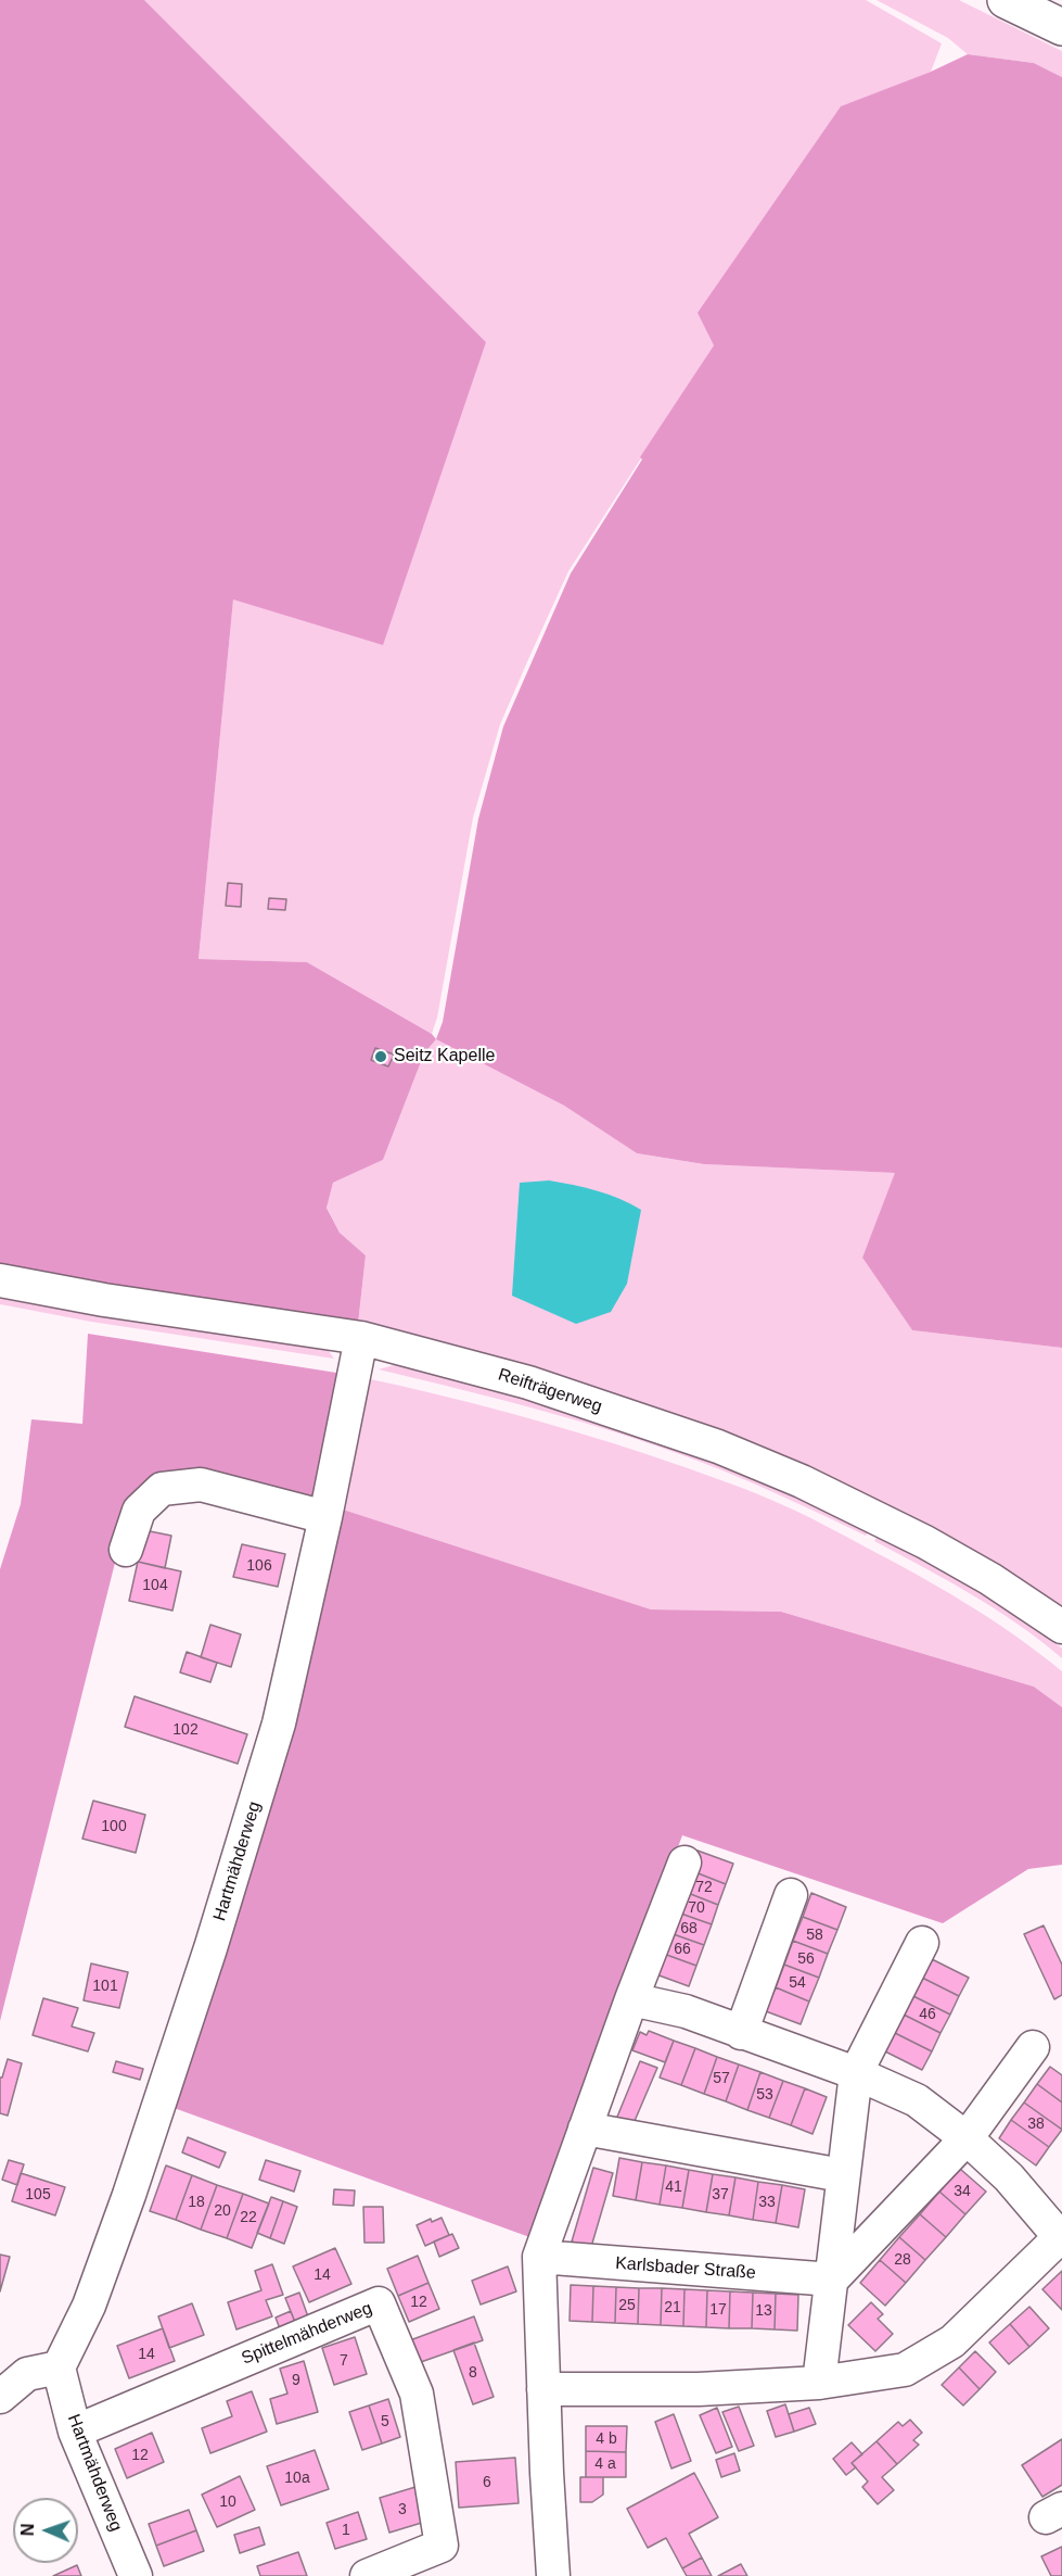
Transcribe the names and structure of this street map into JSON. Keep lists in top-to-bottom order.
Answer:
{
  "streets": {
    "street": [
      "Reifträgerweg",
      "Hartmähderweg",
      "Karlsbader Straße",
      "Spittelmähderweg"
    ]
  },
  "crossings": [
    ["Reifträgerweg", "Hartmähderweg"],
    ["Hartmähderweg", "Spittelmähderweg"]
  ],
  "places": ["Seitz Kapelle"],
  "house_numbers": [
    "106",
    "104",
    "102",
    "100",
    "72",
    "70",
    "68",
    "58",
    "66",
    "56",
    "54",
    "101",
    "46",
    "57",
    "53",
    "38",
    "41",
    "34",
    "105",
    "37",
    "18",
    "33",
    "20",
    "22",
    "28",
    "14",
    "12",
    "25",
    "21",
    "17",
    "13",
    "14",
    "7",
    "8",
    "9",
    "5",
    "4 b",
    "12",
    "4 a",
    "10a",
    "6",
    "10",
    "3",
    "1"
  ],
  "north": "left"
}
